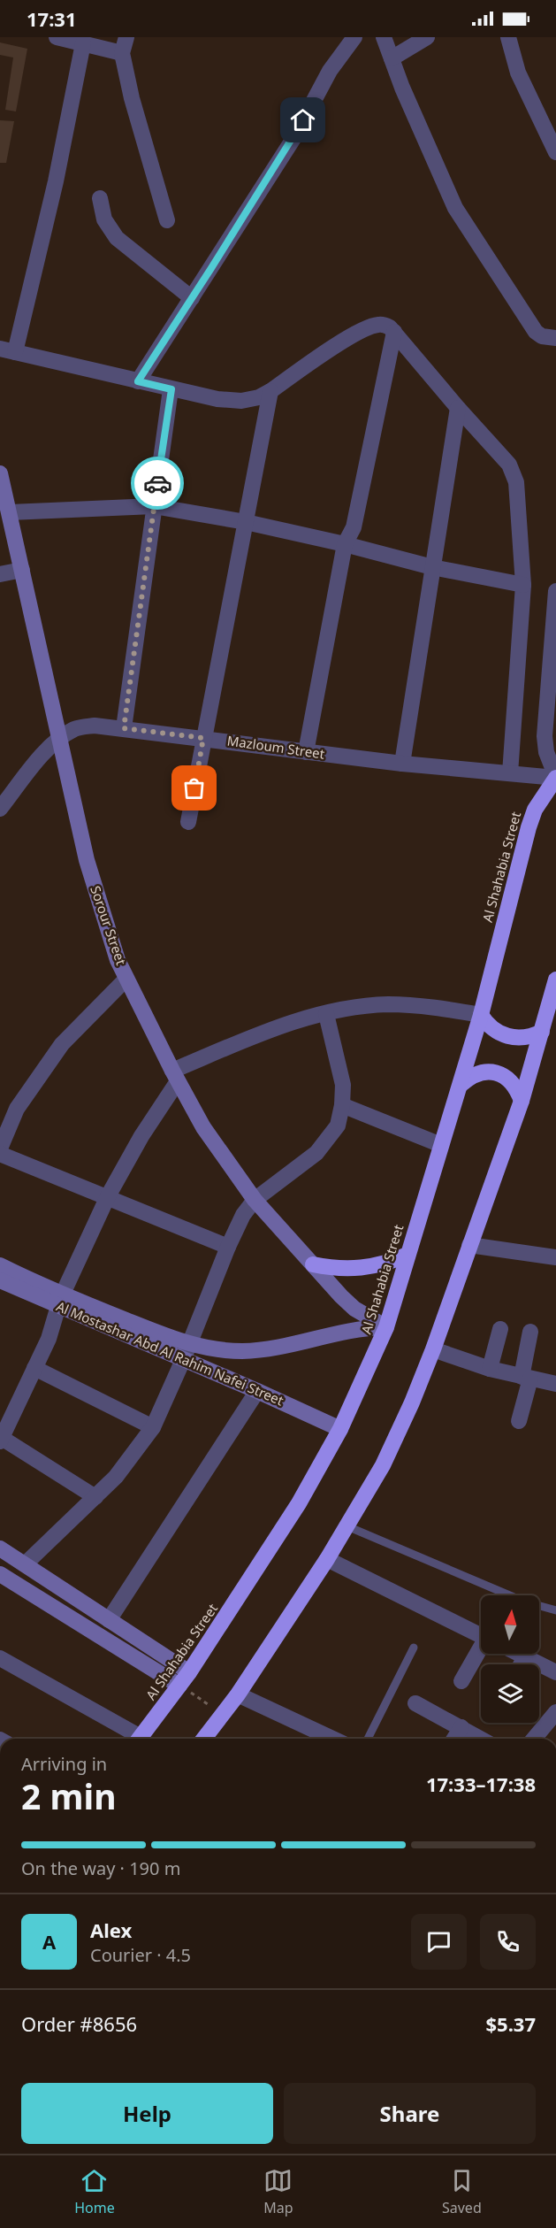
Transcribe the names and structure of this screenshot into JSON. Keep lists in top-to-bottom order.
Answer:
{
  "streets": {
    "highway": ["Al Shahabia Street"],
    "street": ["Mazloum Street", "Sorour Street", "Al Mostashar Abd Al Rahim Nafei Street"]
  },
  "crossings": [
    ["Mazloum Street", "Al Shahabia Street"],
    ["Mazloum Street", "Sorour Street"],
    ["Al Shahabia Street", "Sorour Street"],
    ["Al Shahabia Street", "Al Mostashar Abd Al Rahim Nafei Street"],
    ["Sorour Street", "Al Mostashar Abd Al Rahim Nafei Street"]
  ],
  "north": "top",
  "page": {
    "status": "17:31",
    "heading": ["2 min", "Arriving in", "17:33–17:38"],
    "panel": [
      "Alex",
      "Courier · 4.5",
      "Order #8656",
      "$5.37"
    ],
    "bar": "On the way · 190 m",
    "round": "A",
    "buttons": ["Help", "Share"],
    "tabs": ["Home", "Map", "Saved"]
  }
}
